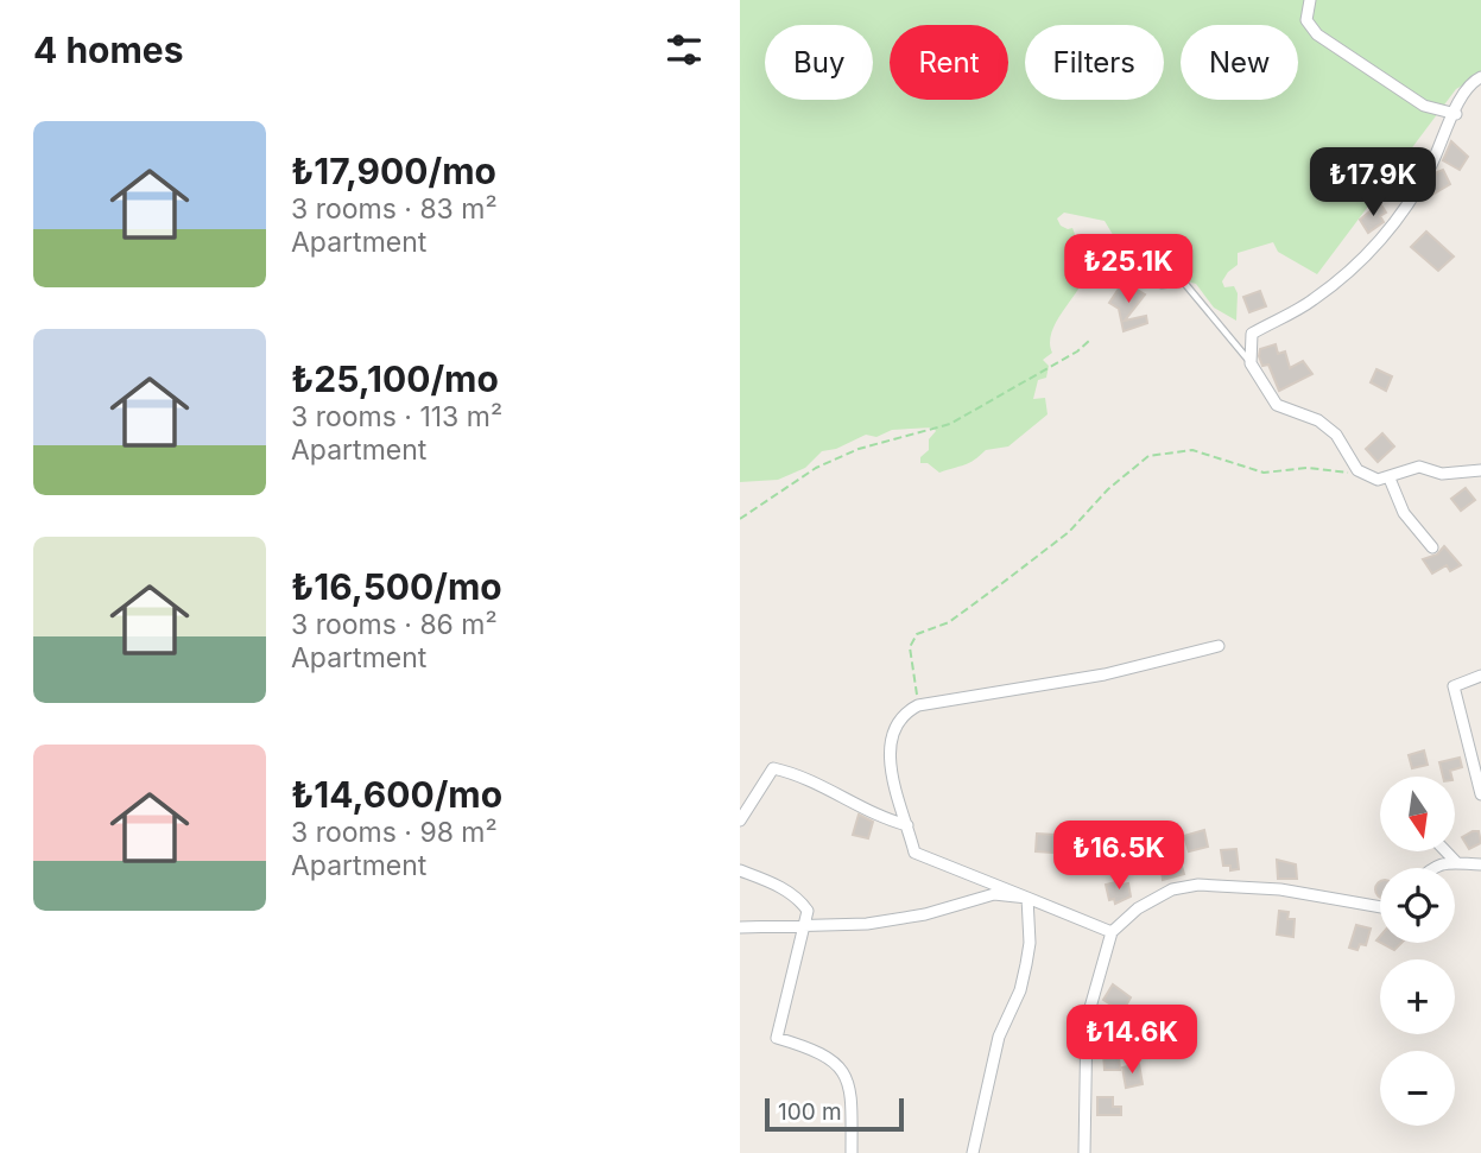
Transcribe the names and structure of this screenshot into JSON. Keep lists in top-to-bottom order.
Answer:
{
  "scale_bar": "100 m",
  "north": "bottom",
  "page": {
    "heading": "4 homes",
    "chip": [
      "Buy",
      "Rent",
      "Filters",
      "New"
    ],
    "list": [
      {
        "name": "₺17,900/mo",
        "note": "3 rooms · 83 m² · Apartment"
      },
      {
        "name": "₺25,100/mo",
        "note": "3 rooms · 113 m² · Apartment"
      },
      {
        "name": "₺16,500/mo",
        "note": "3 rooms · 86 m² · Apartment"
      },
      {
        "name": "₺14,600/mo",
        "note": "3 rooms · 98 m² · Apartment"
      }
    ],
    "price": [
      "₺17.9K",
      "₺25.1K",
      "₺16.5K",
      "₺14.6K"
    ],
    "map_buttons": ["+", "−"],
    "scale": "100 m"
  }
}
